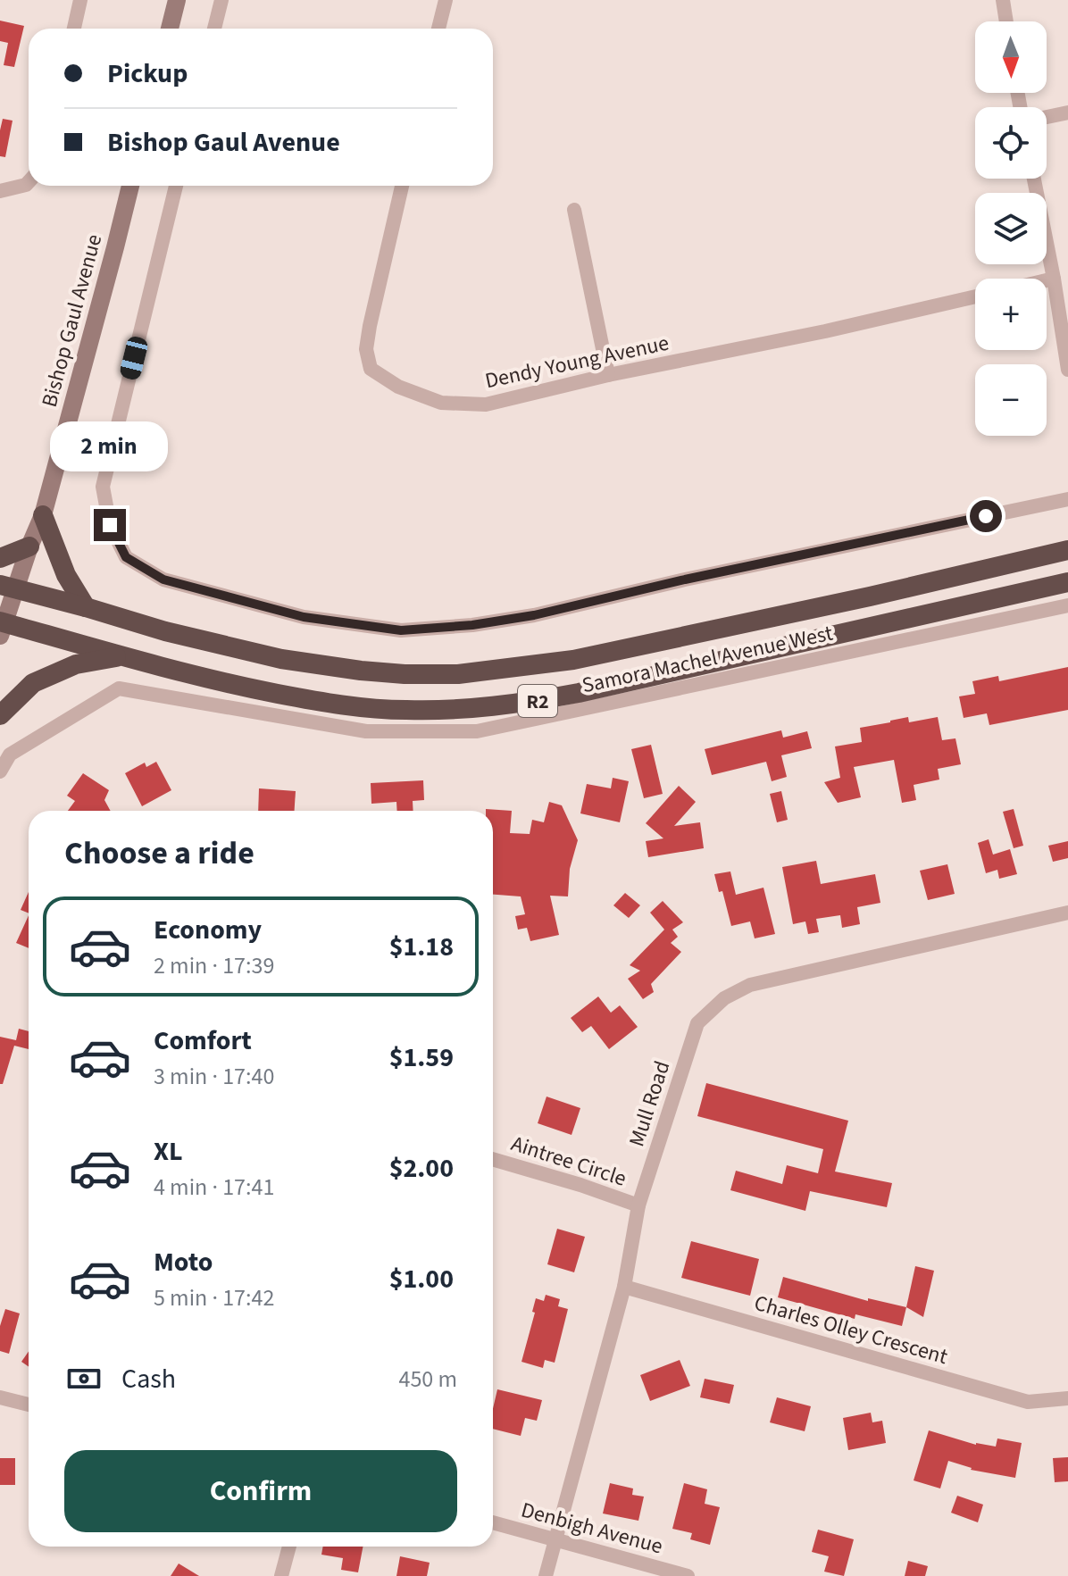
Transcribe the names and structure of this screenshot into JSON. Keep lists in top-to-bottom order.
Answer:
{
  "streets": {
    "highway": ["Samora Machel Avenue West", "R2"],
    "main road": ["Bishop Gaul Avenue"],
    "street": [
      "Dendy Young Avenue",
      "Mull Road",
      "Aintree Circle",
      "Charles Olley Crescent",
      "Denbigh Avenue"
    ]
  },
  "crossings": [
    ["Bishop Gaul Avenue", "Samora Machel Avenue West"],
    ["Mull Road", "Aintree Circle"],
    ["Mull Road", "Charles Olley Crescent"],
    ["Mull Road", "Denbigh Avenue"]
  ],
  "north": "bottom",
  "page": {
    "map_buttons": ["+", "−"],
    "banner": ["Pickup", "Bishop Gaul Avenue"],
    "bubble": "2 min",
    "heading": "Choose a ride",
    "list": [
      {
        "name": "Economy",
        "note": "2 min · 17:39",
        "value": "$1.18"
      },
      {
        "name": "Comfort",
        "note": "3 min · 17:40",
        "value": "$1.59"
      },
      {
        "name": "XL",
        "note": "4 min · 17:41",
        "value": "$2.00"
      },
      {
        "name": "Moto",
        "note": "5 min · 17:42",
        "value": "$1.00"
      }
    ],
    "pay": ["Cash", "450 m"],
    "buttons": "Confirm"
  }
}
